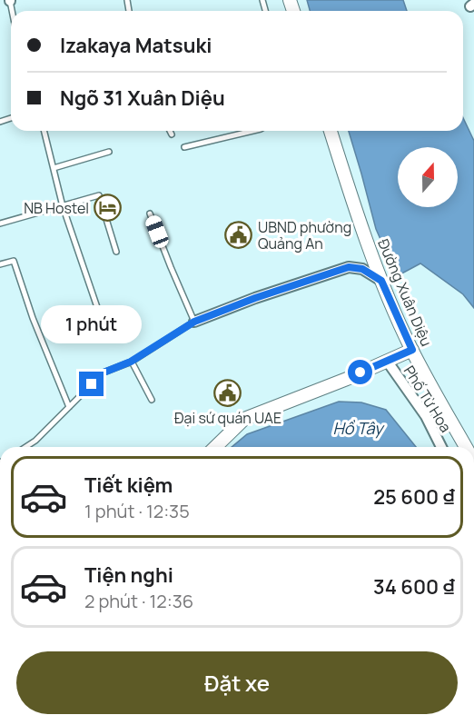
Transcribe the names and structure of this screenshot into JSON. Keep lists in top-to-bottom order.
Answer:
{
  "streets": {
    "street": ["Đường Xuân Diệu", "Phố Từ Hoa"]
  },
  "water": ["Hồ Tây"],
  "places": {
    "hotel": ["NB Hostel"],
    "public building": ["UBND phường Quảng An", "Đại sứ quán UAE"]
  },
  "north": "top",
  "page": {
    "banner": ["Izakaya Matsuki", "Ngõ 31 Xuân Diệu"],
    "bubble": "1 phút",
    "list": [
      {
        "name": "Tiết kiệm",
        "note": "1 phút · 12:35",
        "value": "25 600 ₫"
      },
      {
        "name": "Tiện nghi",
        "note": "2 phút · 12:36",
        "value": "34 600 ₫"
      }
    ],
    "buttons": "Đặt xe"
  }
}
